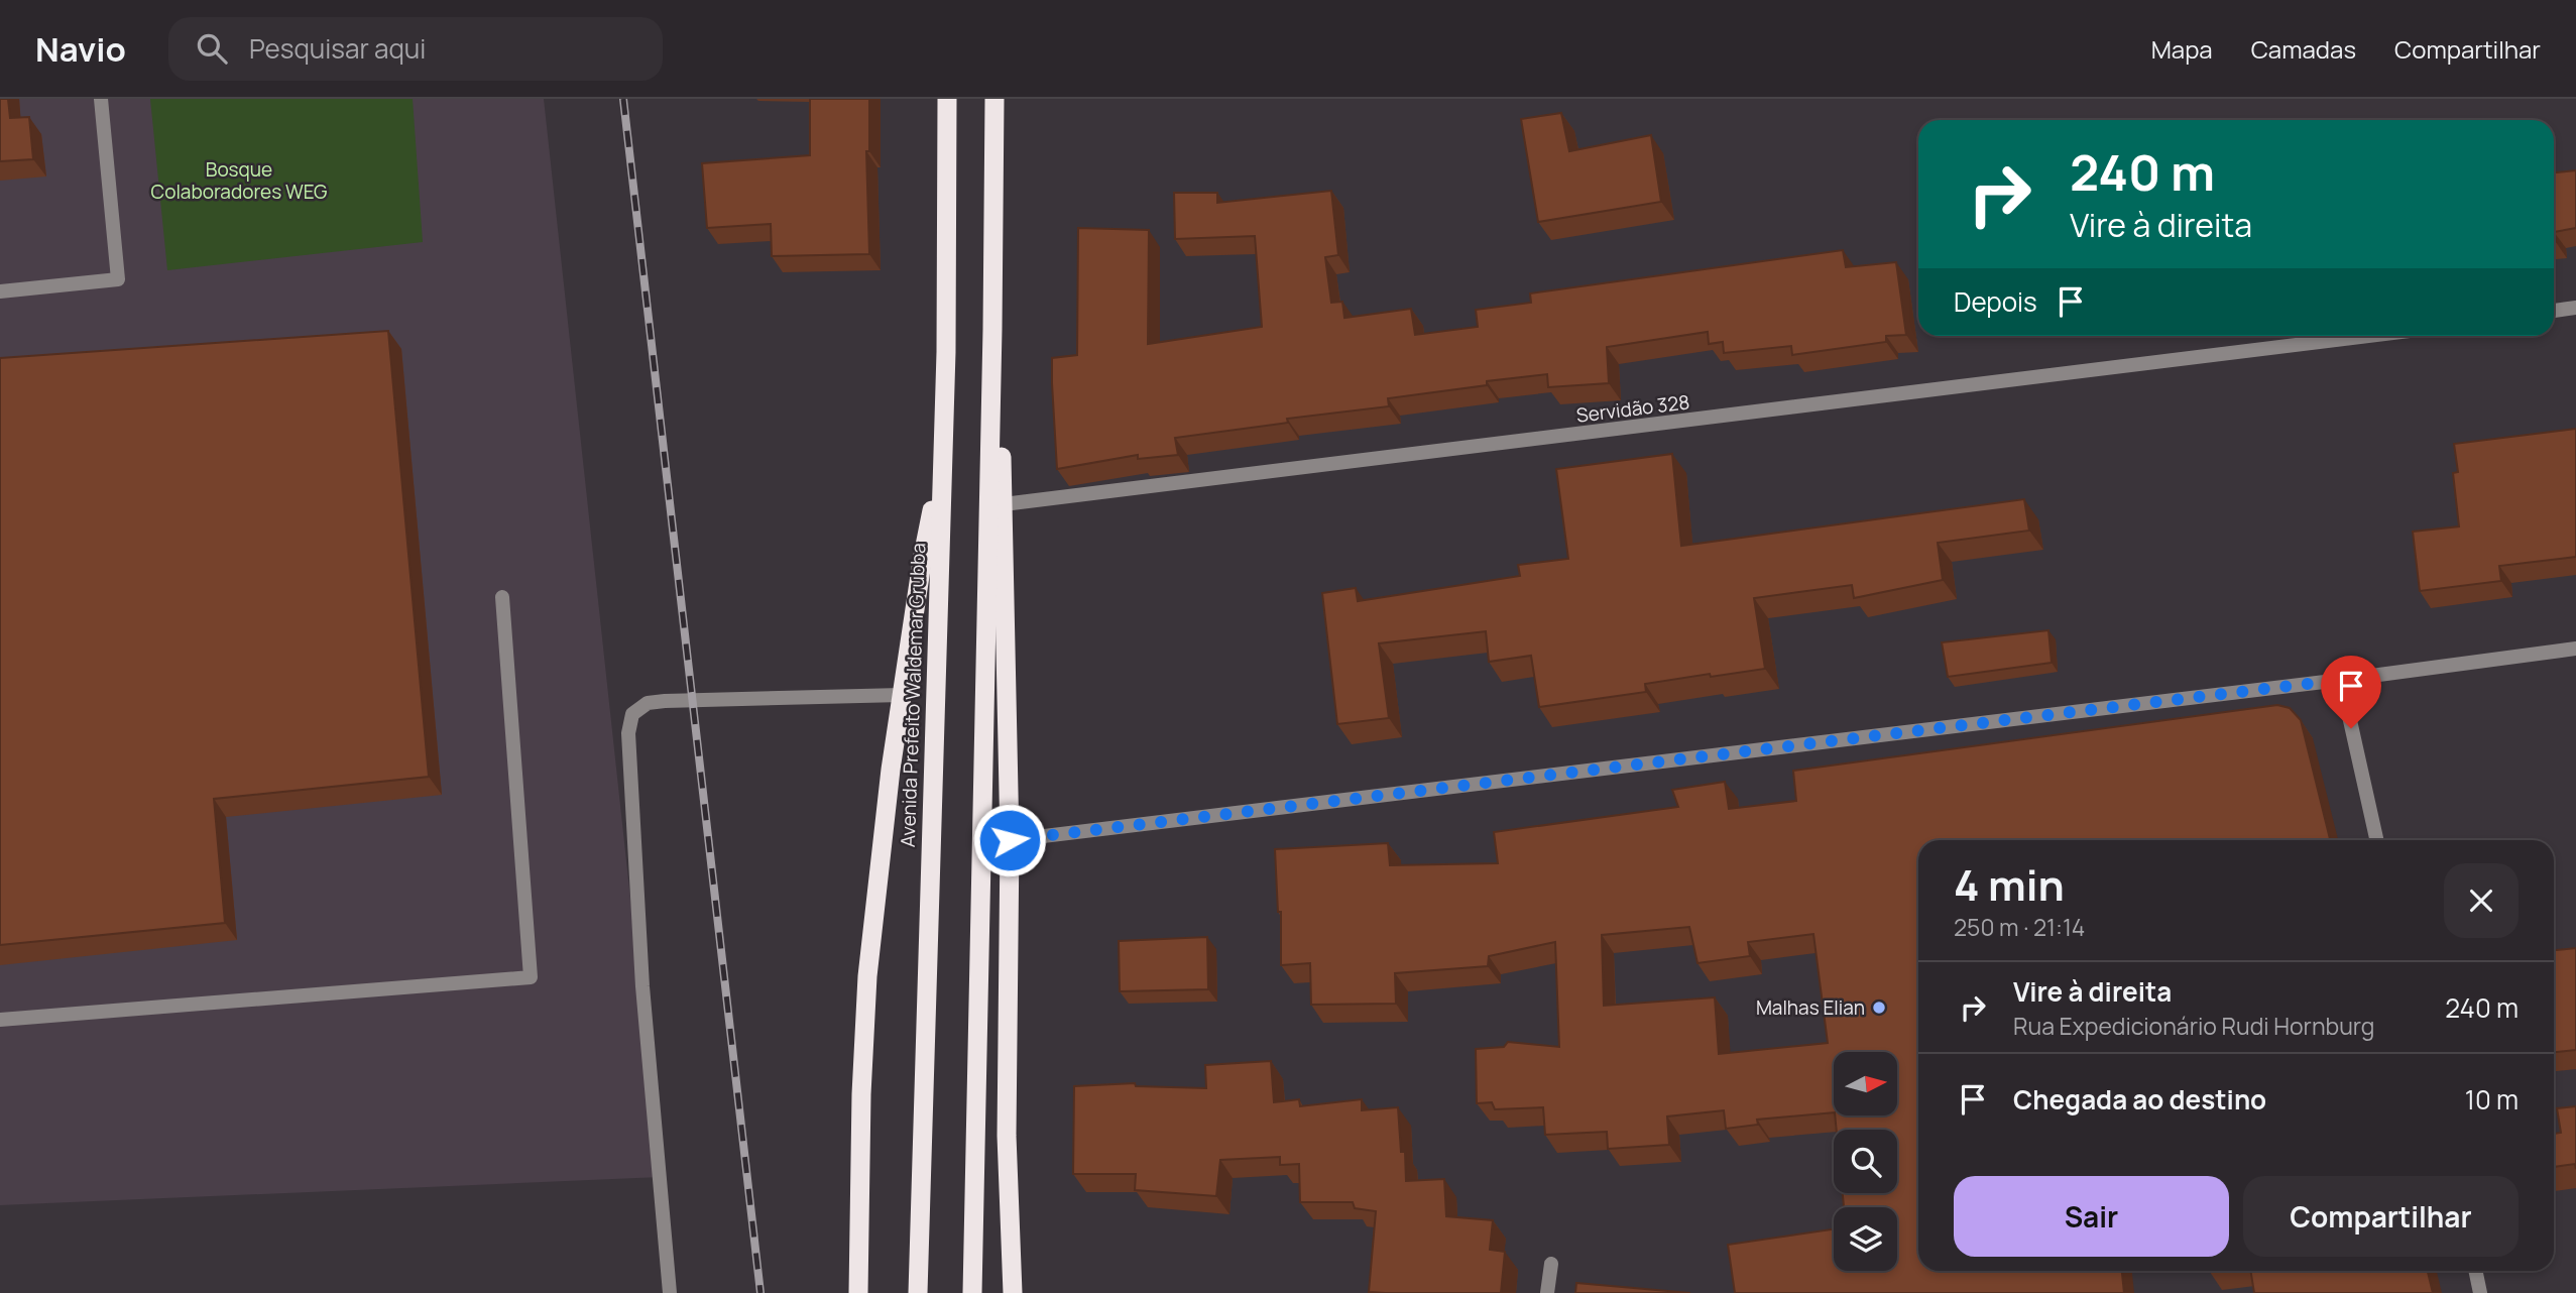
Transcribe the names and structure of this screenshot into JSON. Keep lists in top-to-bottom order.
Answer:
{
  "streets": {
    "highway": ["Avenida Prefeito Waldemar Grubba"],
    "street": ["Servidão 328"]
  },
  "parks": ["Bosque Colaboradores WEG"],
  "places": ["Malhas Elian"],
  "north": "right",
  "page": {
    "header": "Navio",
    "search": "Pesquisar aqui",
    "nav": ["Mapa", "Camadas", "Compartilhar"],
    "turn": ["240 m", "Vire à direita"],
    "then": "Depois",
    "heading": ["4 min", "250 m · 21:14"],
    "list": [
      {
        "name": "Vire à direita",
        "note": "Rua Expedicionário Rudi Hornburg",
        "value": "240 m"
      },
      {
        "name": "Chegada ao destino",
        "value": "10 m"
      }
    ],
    "buttons": ["Sair", "Compartilhar"]
  }
}
